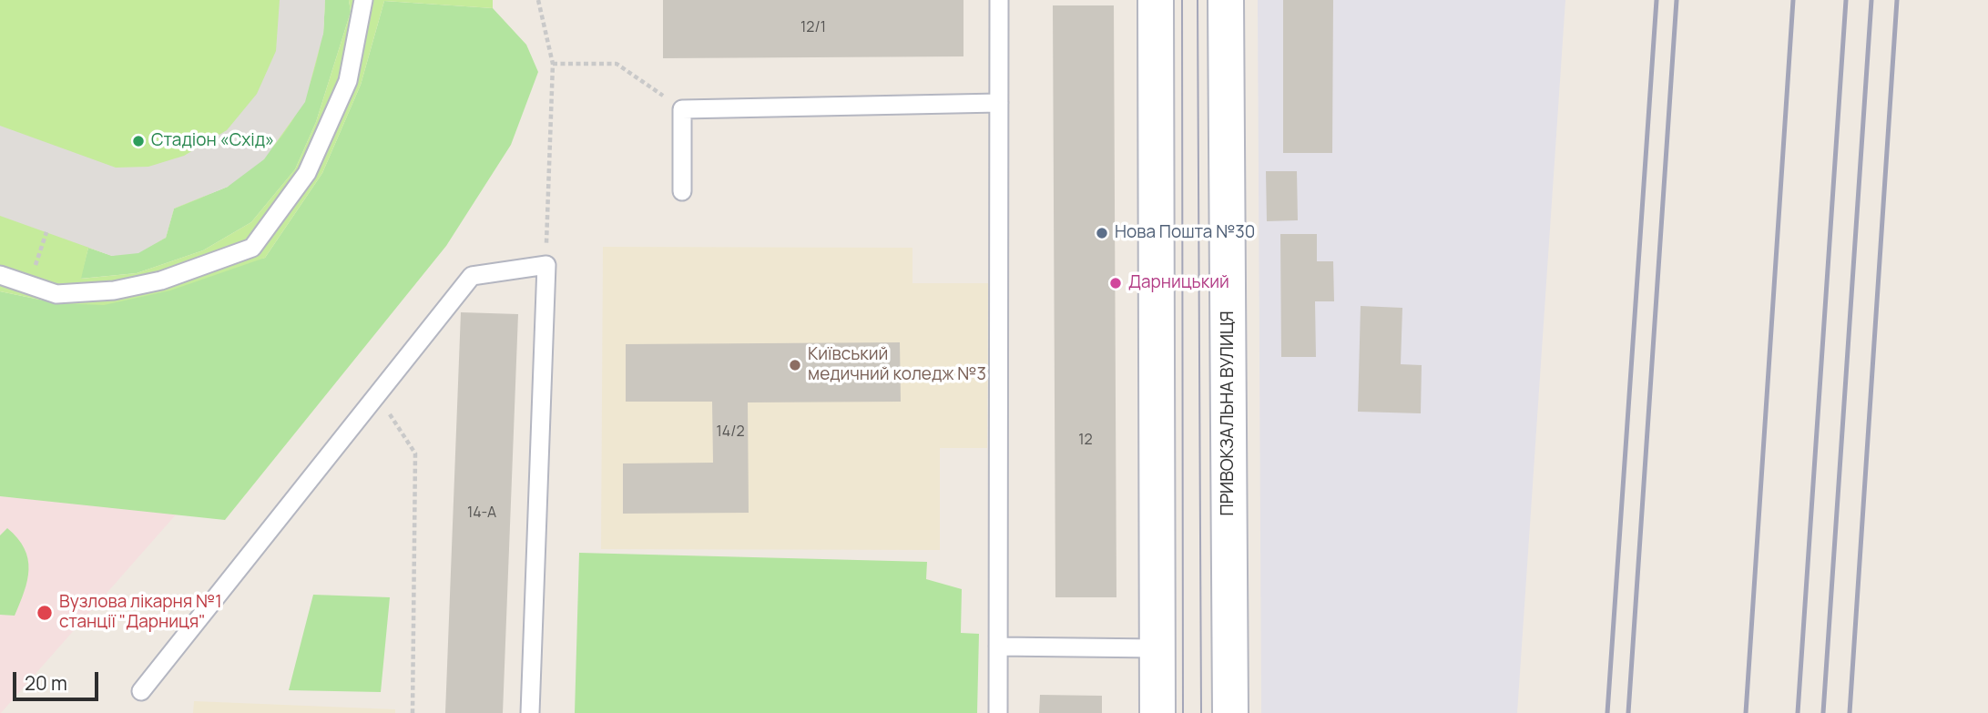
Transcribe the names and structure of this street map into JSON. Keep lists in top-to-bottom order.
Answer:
{
  "streets": {
    "main road": ["ПРИВОКЗАЛЬНА ВУЛИЦЯ"]
  },
  "places": [
    "Стадіон «Схід»",
    "Нова Пошта №30",
    "Дарницький",
    "Київський медичний коледж №3",
    "Вузлова лікарня №1 станції \"Дарниця\""
  ],
  "house_numbers": [
    "12/1",
    "14/2",
    "12",
    "14-А"
  ],
  "scale_bar": "20 m"
}
